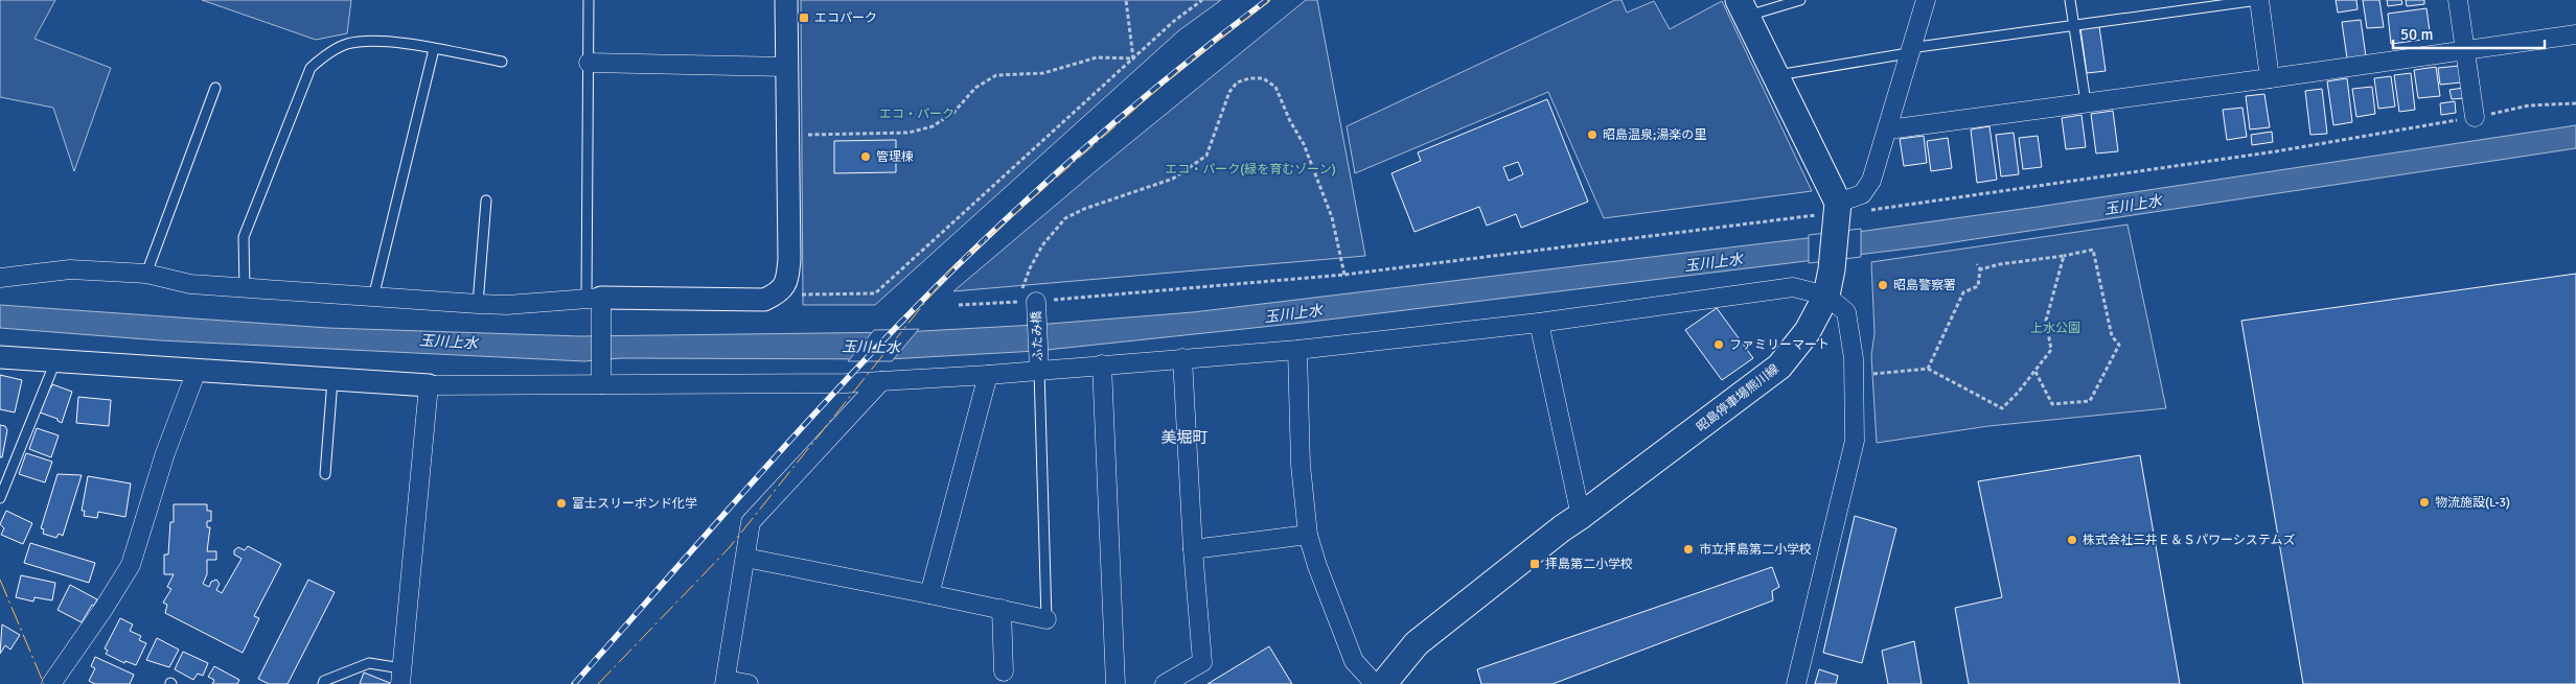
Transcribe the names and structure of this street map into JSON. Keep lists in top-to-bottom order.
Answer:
{
  "streets": {
    "main road": ["昭島停車場熊川線"],
    "street": ["ふたみ橋"]
  },
  "districts": ["美堀町"],
  "water": ["玉川上水"],
  "parks": ["エコ・パーク", "エコ・パーク(緑を育むゾーン)", "上水公園"],
  "places": {
    "transit": ["エコパーク", "拝島第二小学校"],
    "other": [
      "昭島温泉;湯楽の里",
      "管理棟",
      "昭島警察署",
      "ファミリーマート",
      "物流施設(L-3)",
      "富士スリーボンド化学",
      "株式会社三井Ｅ＆Ｓパワーシステムズ",
      "市立拝島第二小学校"
    ]
  },
  "scale_bar": "50 m"
}
